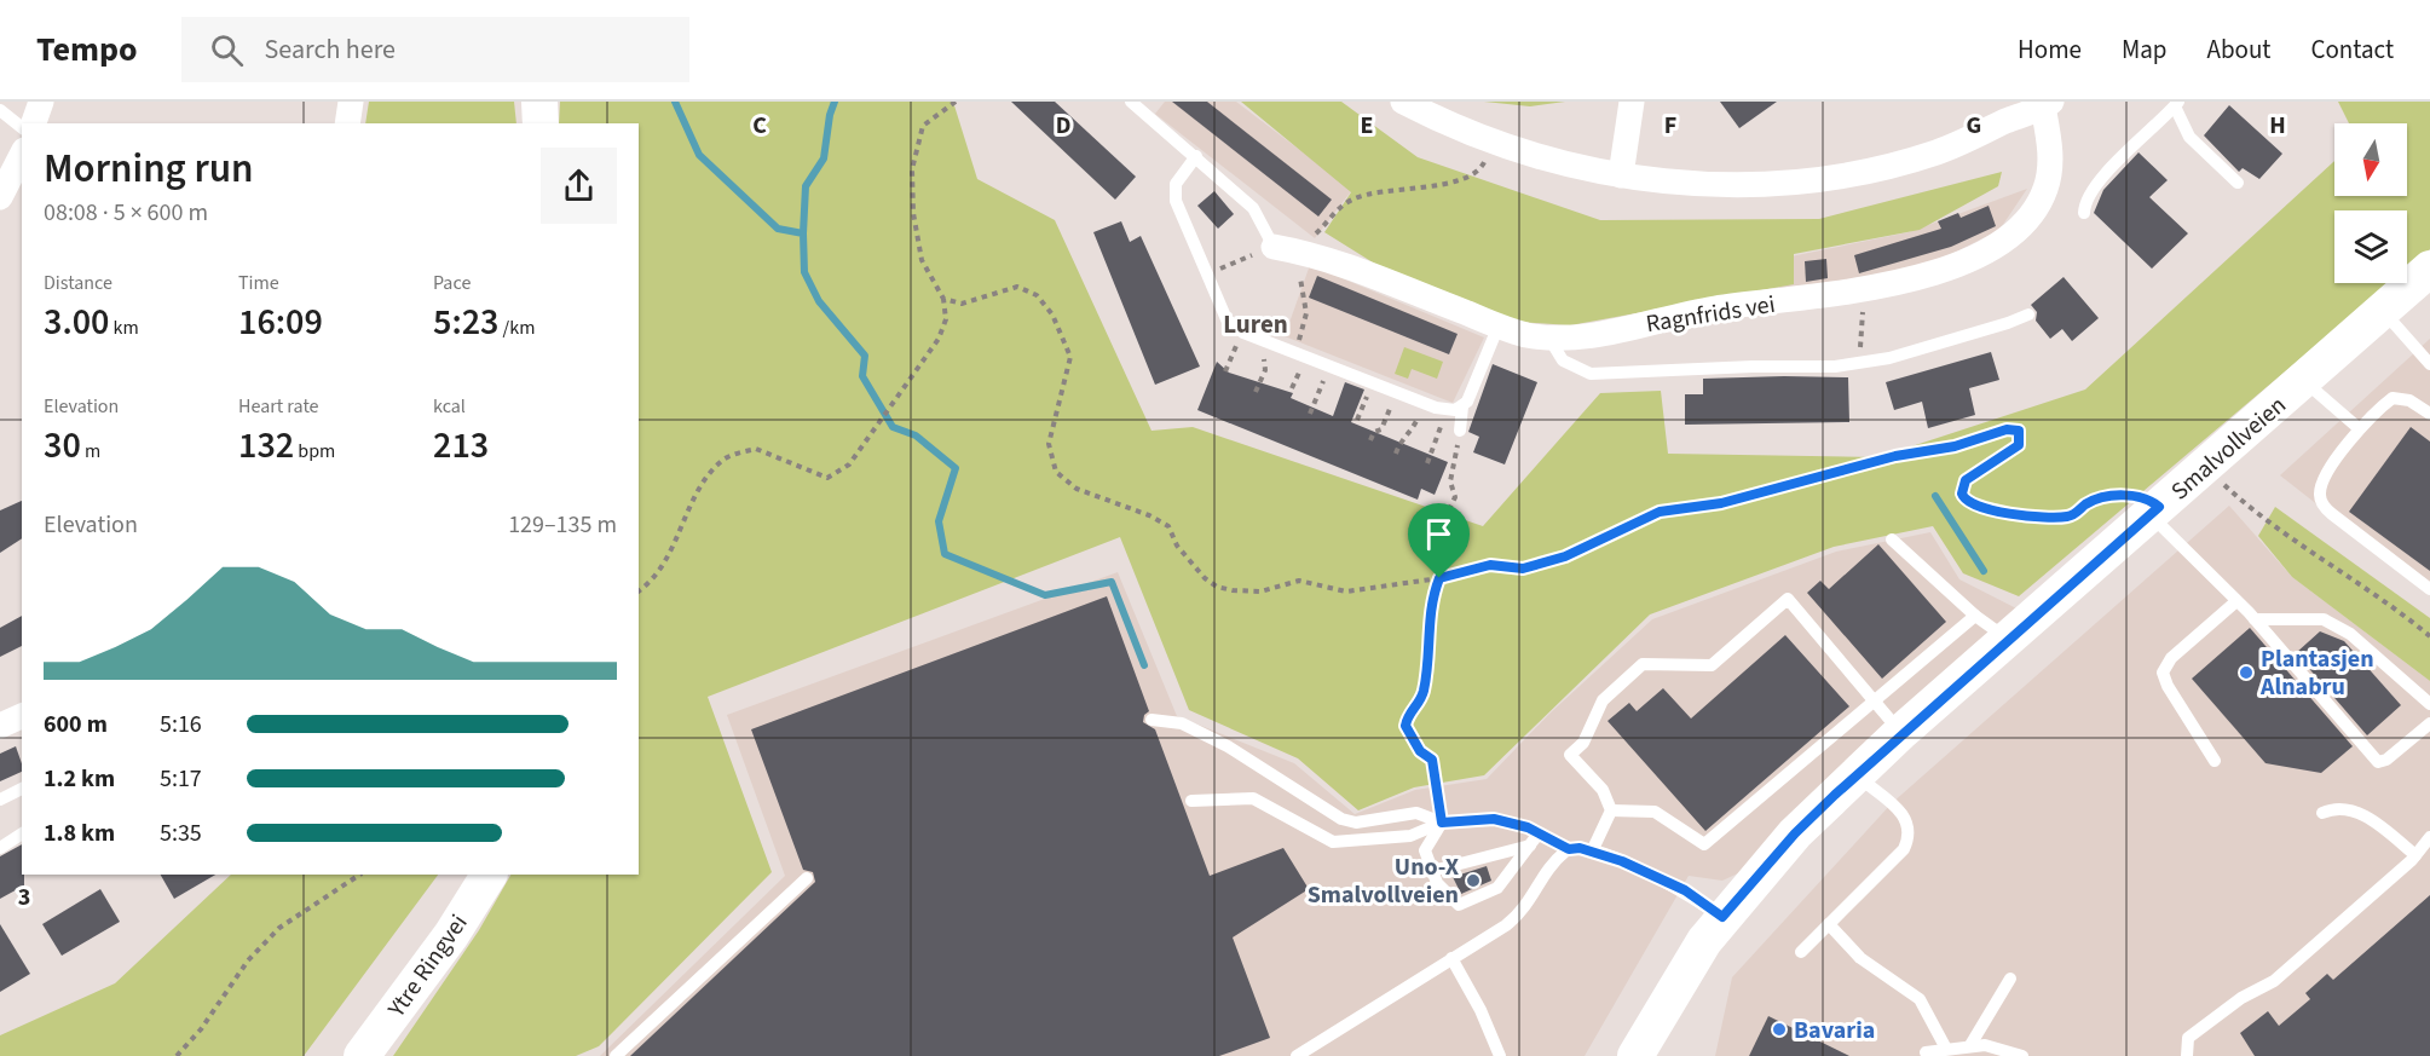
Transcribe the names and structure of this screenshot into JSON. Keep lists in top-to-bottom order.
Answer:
{
  "streets": {
    "street": ["Ragnfrids vei", "Smalvollveien", "Ytre Ringvei"]
  },
  "districts": ["Luren"],
  "places": ["Plantasjen Alnabru", "Uno-X Smalvollveien", "Bavaria"],
  "north": "bottom",
  "page": {
    "header": "Tempo",
    "search": "Search here",
    "nav": [
      "Home",
      "Map",
      "About",
      "Contact"
    ],
    "heading": ["Morning run", "08:08 · 5 × 600 m"],
    "stats": [
      ["Distance", "3.00 km"],
      ["Time", "16:09"],
      ["Pace", "5:23 /km"],
      ["Elevation", "30 m"],
      ["Heart rate", "132 bpm"],
      ["kcal", "213"]
    ],
    "chart": ["Elevation", "129–135 m"],
    "list": [
      {
        "name": "600 m",
        "note": "5:16"
      },
      {
        "name": "1.2 km",
        "note": "5:17"
      },
      {
        "name": "1.8 km",
        "note": "5:35"
      }
    ]
  },
  "grid": {
    "columns": [
      "C",
      "D",
      "E",
      "F",
      "G",
      "H"
    ],
    "rows": ["3"]
  }
}
